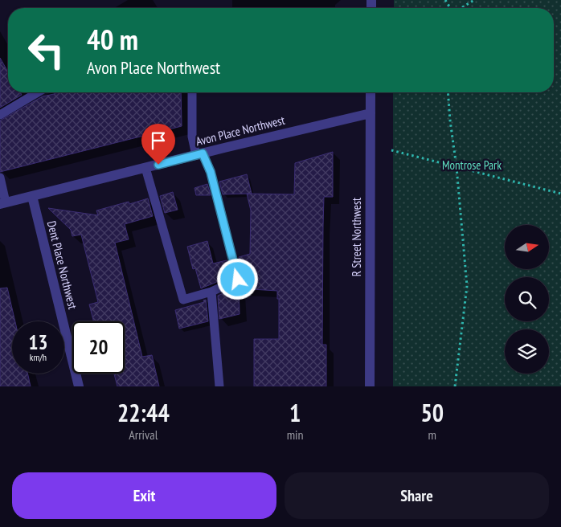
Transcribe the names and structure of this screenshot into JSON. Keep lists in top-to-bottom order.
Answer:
{
  "streets": {
    "street": ["Avon Place Northwest", "R Street Northwest", "Dent Place Northwest"]
  },
  "crossings": [
    ["Avon Place Northwest", "R Street Northwest"],
    ["Avon Place Northwest", "Dent Place Northwest"]
  ],
  "parks": ["Montrose Park"],
  "north": "right",
  "page": {
    "turn": ["40 m", "Avon Place Northwest"],
    "speed": "13 km/h",
    "limit": "20",
    "eta": [
      "22:44",
      "Arrival",
      "1",
      "min",
      "50",
      "m"
    ],
    "buttons": ["Exit", "Share"]
  }
}
